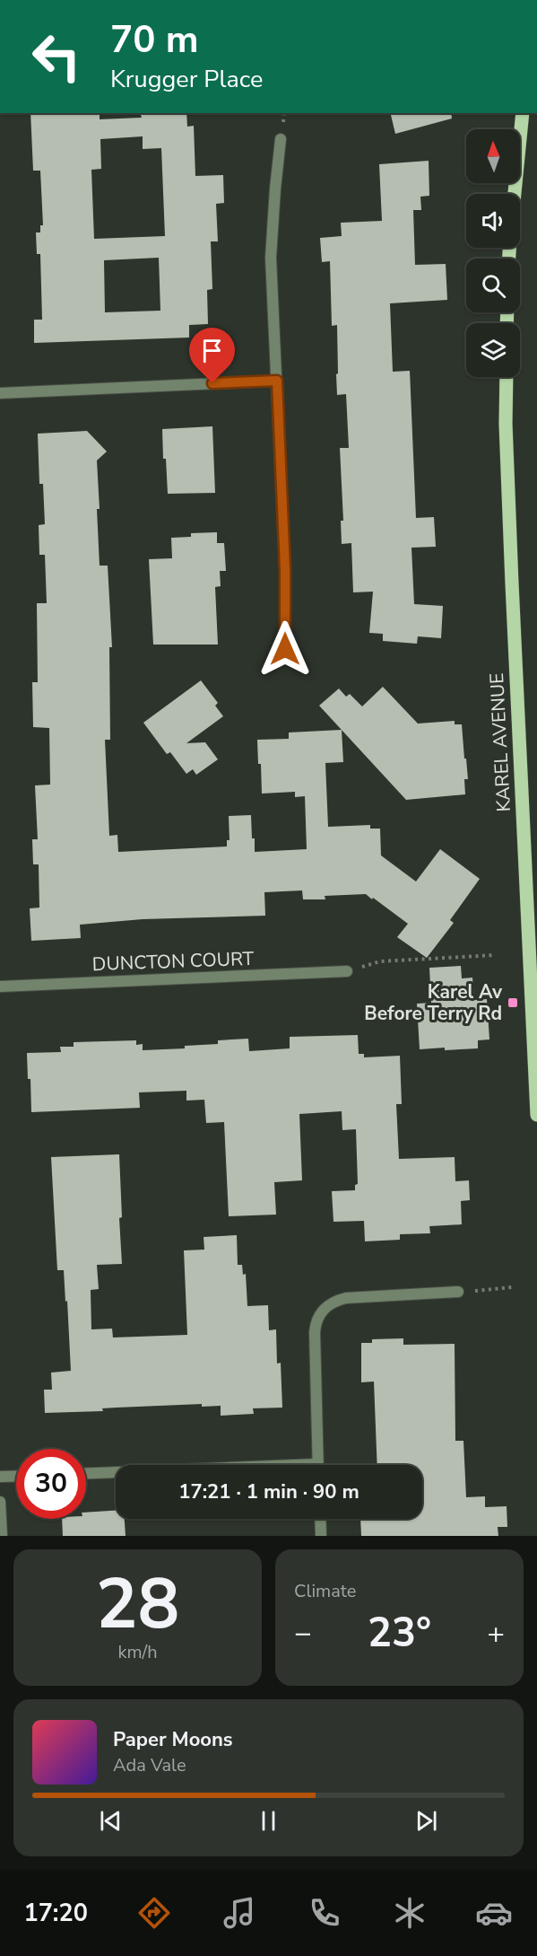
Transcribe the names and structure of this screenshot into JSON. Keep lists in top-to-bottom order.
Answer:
{
  "streets": {
    "main road": ["KAREL AVENUE"],
    "street": ["DUNCTON COURT"]
  },
  "places": {
    "transit": ["Karel Av Before Terry Rd"]
  },
  "north": "top",
  "page": {
    "turn": ["70 m", "Krugger Place"],
    "limit": "30",
    "trip": "17:21 · 1 min · 90 m",
    "tile": [
      ["28", "km/h"],
      "Climate"
    ],
    "heat": ["−", "23°", "+"],
    "song": ["Paper Moons", "Ada Vale"],
    "tabs": "17:20"
  }
}
